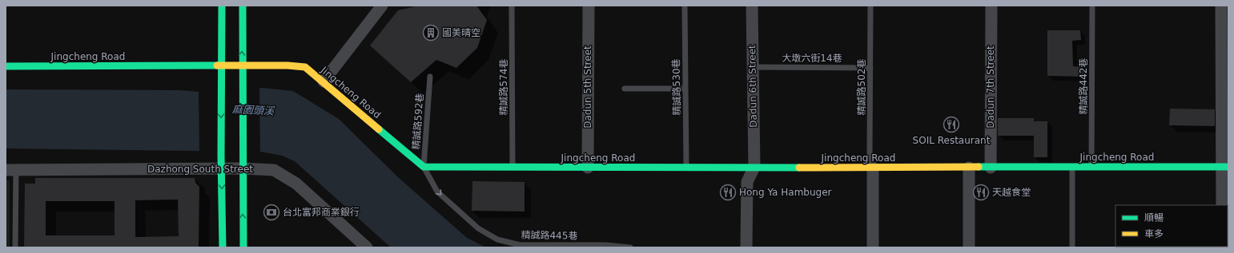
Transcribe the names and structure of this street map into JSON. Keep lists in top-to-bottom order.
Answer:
{
  "streets": {
    "street": [
      "Jingcheng Road",
      "Dadun 6th Street",
      "Dadun 5th Street",
      "Dadun 7th Street",
      "Dazhong South Street"
    ],
    "lane": [
      "大墩六街14巷",
      "精誠路442巷",
      "精誠路574巷",
      "精誠路530巷",
      "精誠路502巷",
      "精誠路592巷",
      "精誠路445巷"
    ]
  },
  "crossings": [
    ["Jingcheng Road", "Dadun 6th Street"],
    ["Jingcheng Road", "精誠路442巷"],
    ["Jingcheng Road", "精誠路574巷"],
    ["Jingcheng Road", "Dadun 5th Street"],
    ["Jingcheng Road", "精誠路530巷"],
    ["Jingcheng Road", "精誠路502巷"],
    ["Jingcheng Road", "Dadun 7th Street"],
    ["Jingcheng Road", "精誠路592巷"],
    ["Jingcheng Road", "精誠路445巷"],
    ["大墩六街14巷", "Dadun 6th Street"],
    ["大墩六街14巷", "精誠路502巷"],
    ["精誠路592巷", "精誠路445巷"]
  ],
  "one_way": ["精誠路445巷"],
  "water": ["麻園頭溪"],
  "places": {
    "building": ["國美晴空"],
    "restaurant": ["SOIL Restaurant", "Hong Ya Hambuger", "天越食堂"],
    "bank": ["台北富邦商業銀行"]
  },
  "legend": ["順暢", "車多"]
}
